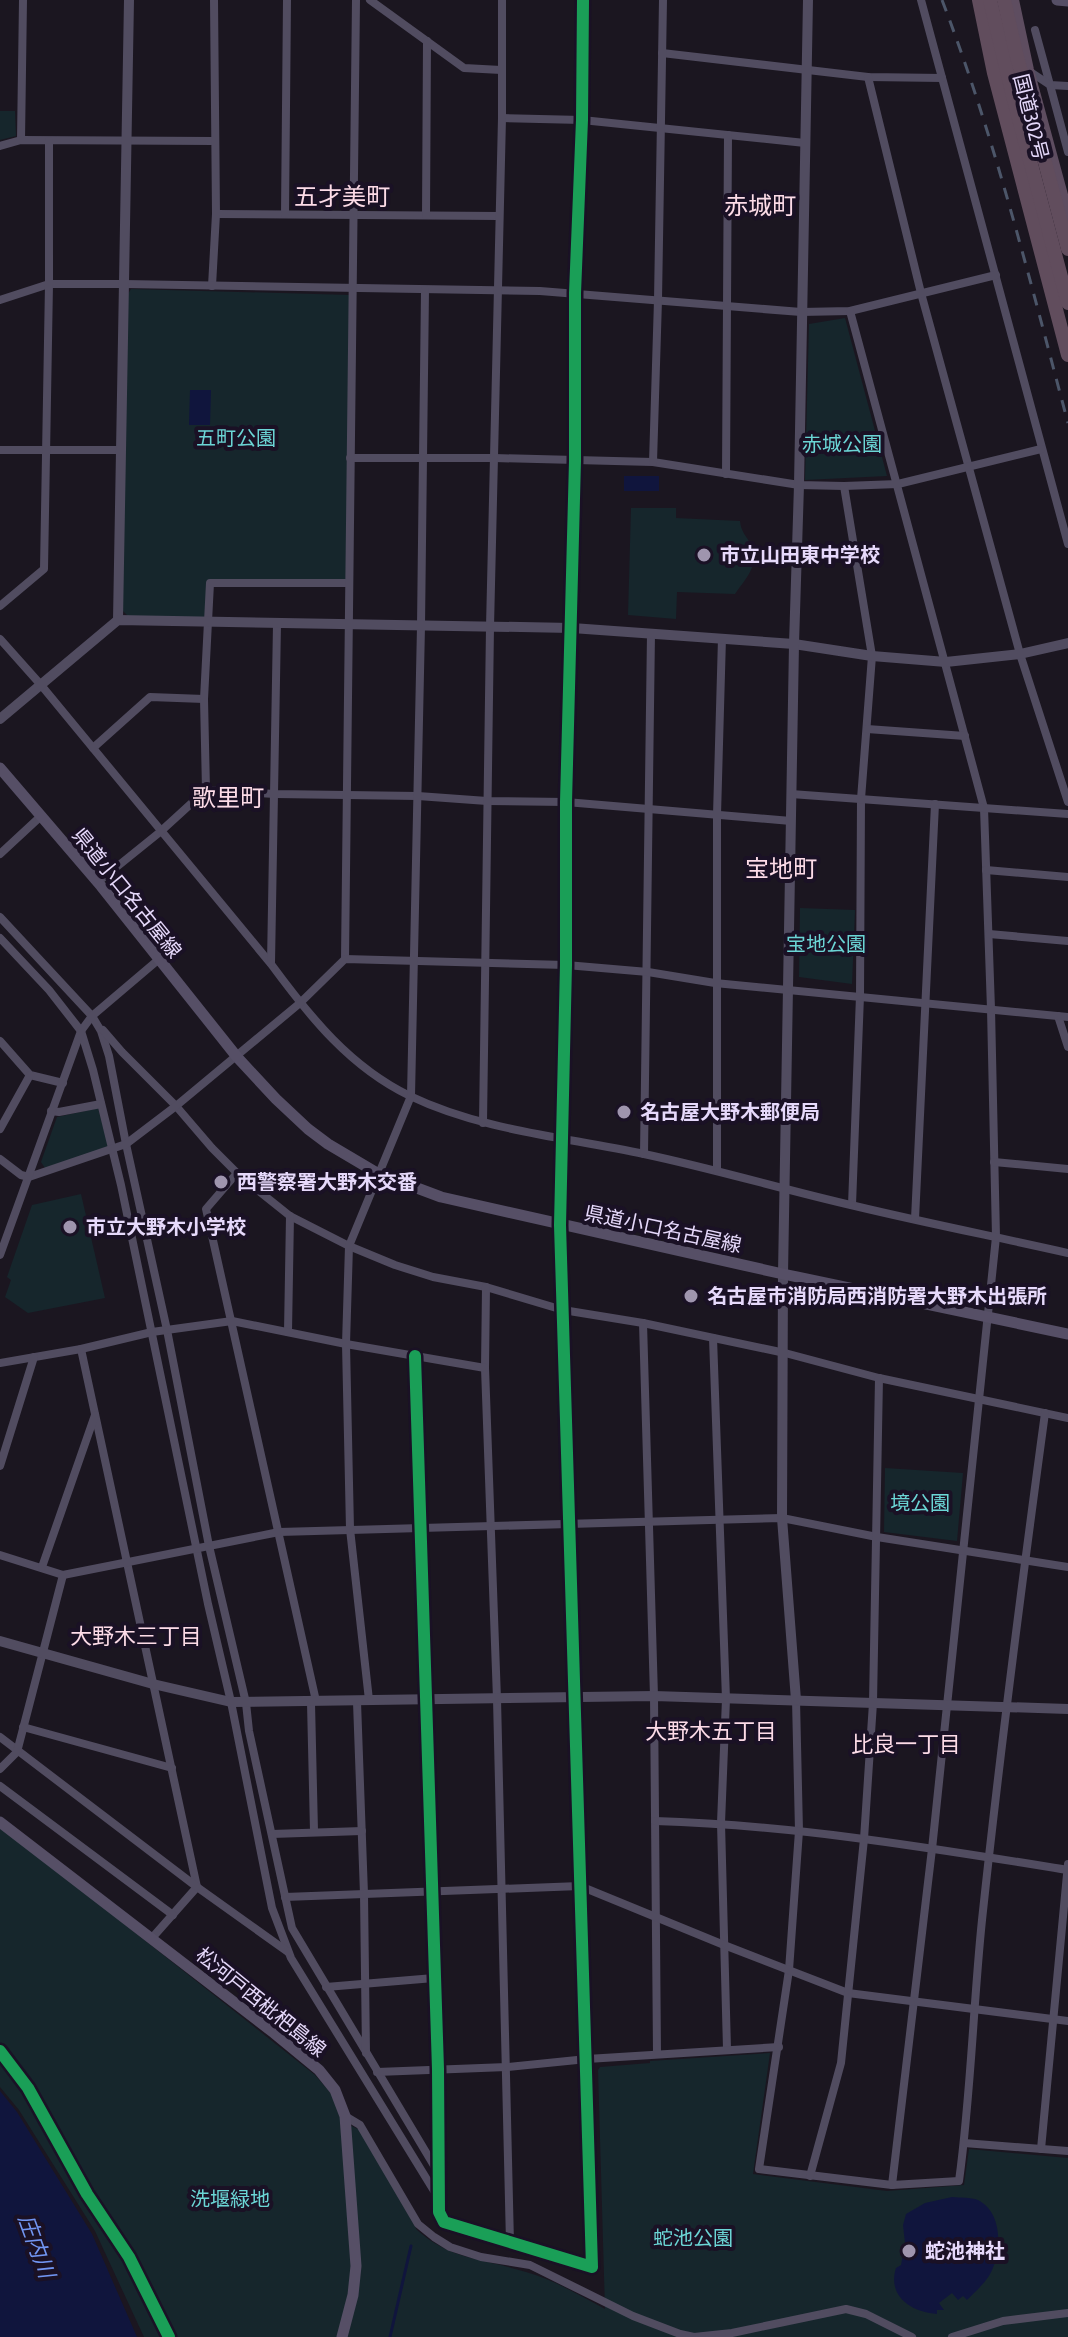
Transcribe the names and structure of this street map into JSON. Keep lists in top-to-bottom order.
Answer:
{
  "streets": {
    "highway": ["国道302号"],
    "main road": ["県道小口名古屋線", "松河戸西枇杷島線"]
  },
  "districts": [
    "五才美町",
    "赤城町",
    "歌里町",
    "宝地町",
    "大野木三丁目",
    "大野木五丁目",
    "比良一丁目"
  ],
  "water": ["庄内川"],
  "parks": [
    "五町公園",
    "赤城公園",
    "宝地公園",
    "境公園",
    "洗堰緑地",
    "蛇池公園"
  ],
  "places": [
    "市立山田東中学校",
    "名古屋大野木郵便局",
    "西警察署大野木交番",
    "市立大野木小学校",
    "名古屋市消防局西消防署大野木出張所",
    "蛇池神社"
  ]
}
